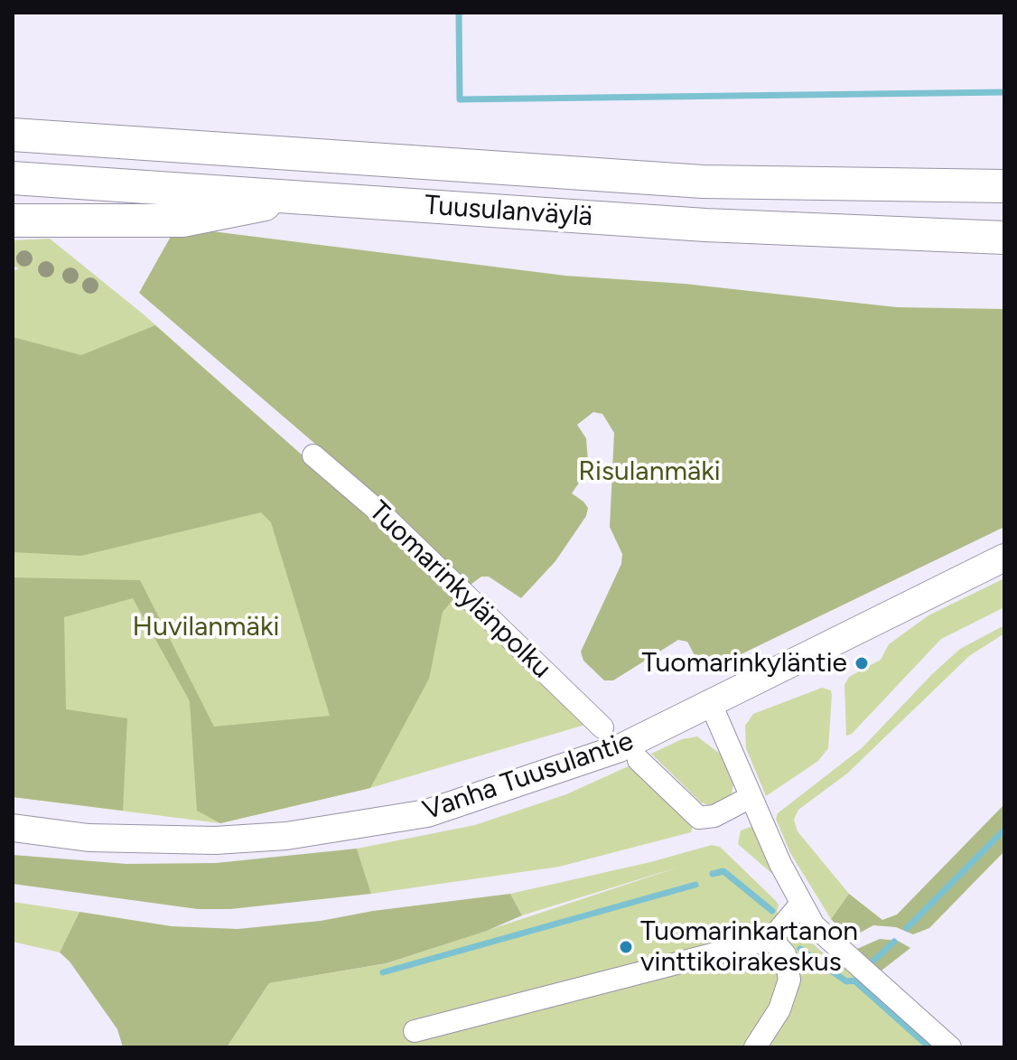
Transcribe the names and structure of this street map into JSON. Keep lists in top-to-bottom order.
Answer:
{
  "streets": {
    "highway": ["Tuusulanväylä"],
    "main road": ["Vanha Tuusulantie"],
    "street": ["Tuomarinkylänpolku"]
  },
  "parks": ["Risulanmäki", "Huvilanmäki"],
  "places": ["Tuomarinkyläntie", "Tuomarinkartanon vinttikoirakeskus"]
}
